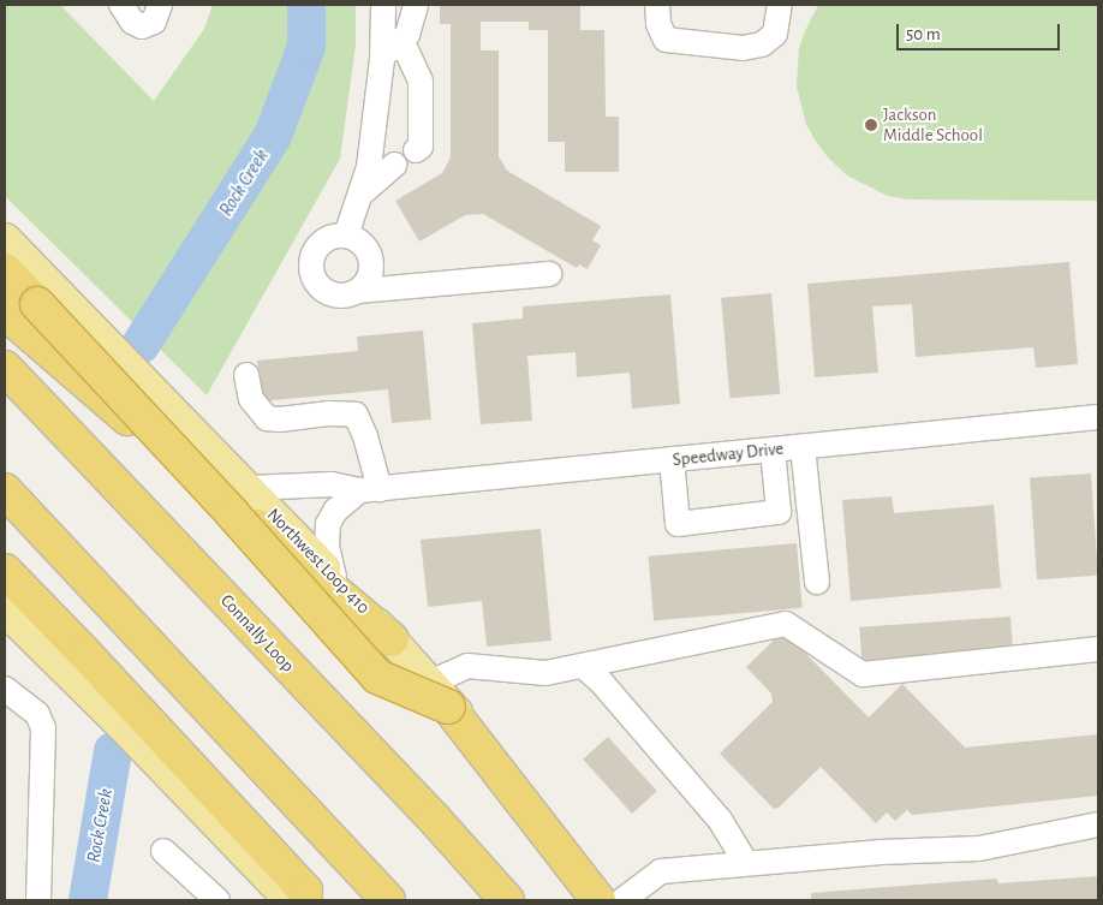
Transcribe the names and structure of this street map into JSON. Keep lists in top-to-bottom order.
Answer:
{
  "streets": {
    "highway": ["Connally Loop"],
    "main road": ["Northwest Loop 410"],
    "street": ["Speedway Drive"]
  },
  "crossings": [
    ["Speedway Drive", "Northwest Loop 410"]
  ],
  "water": ["Rock Creek"],
  "places": ["Jackson Middle School"],
  "scale_bar": "50 m"
}
